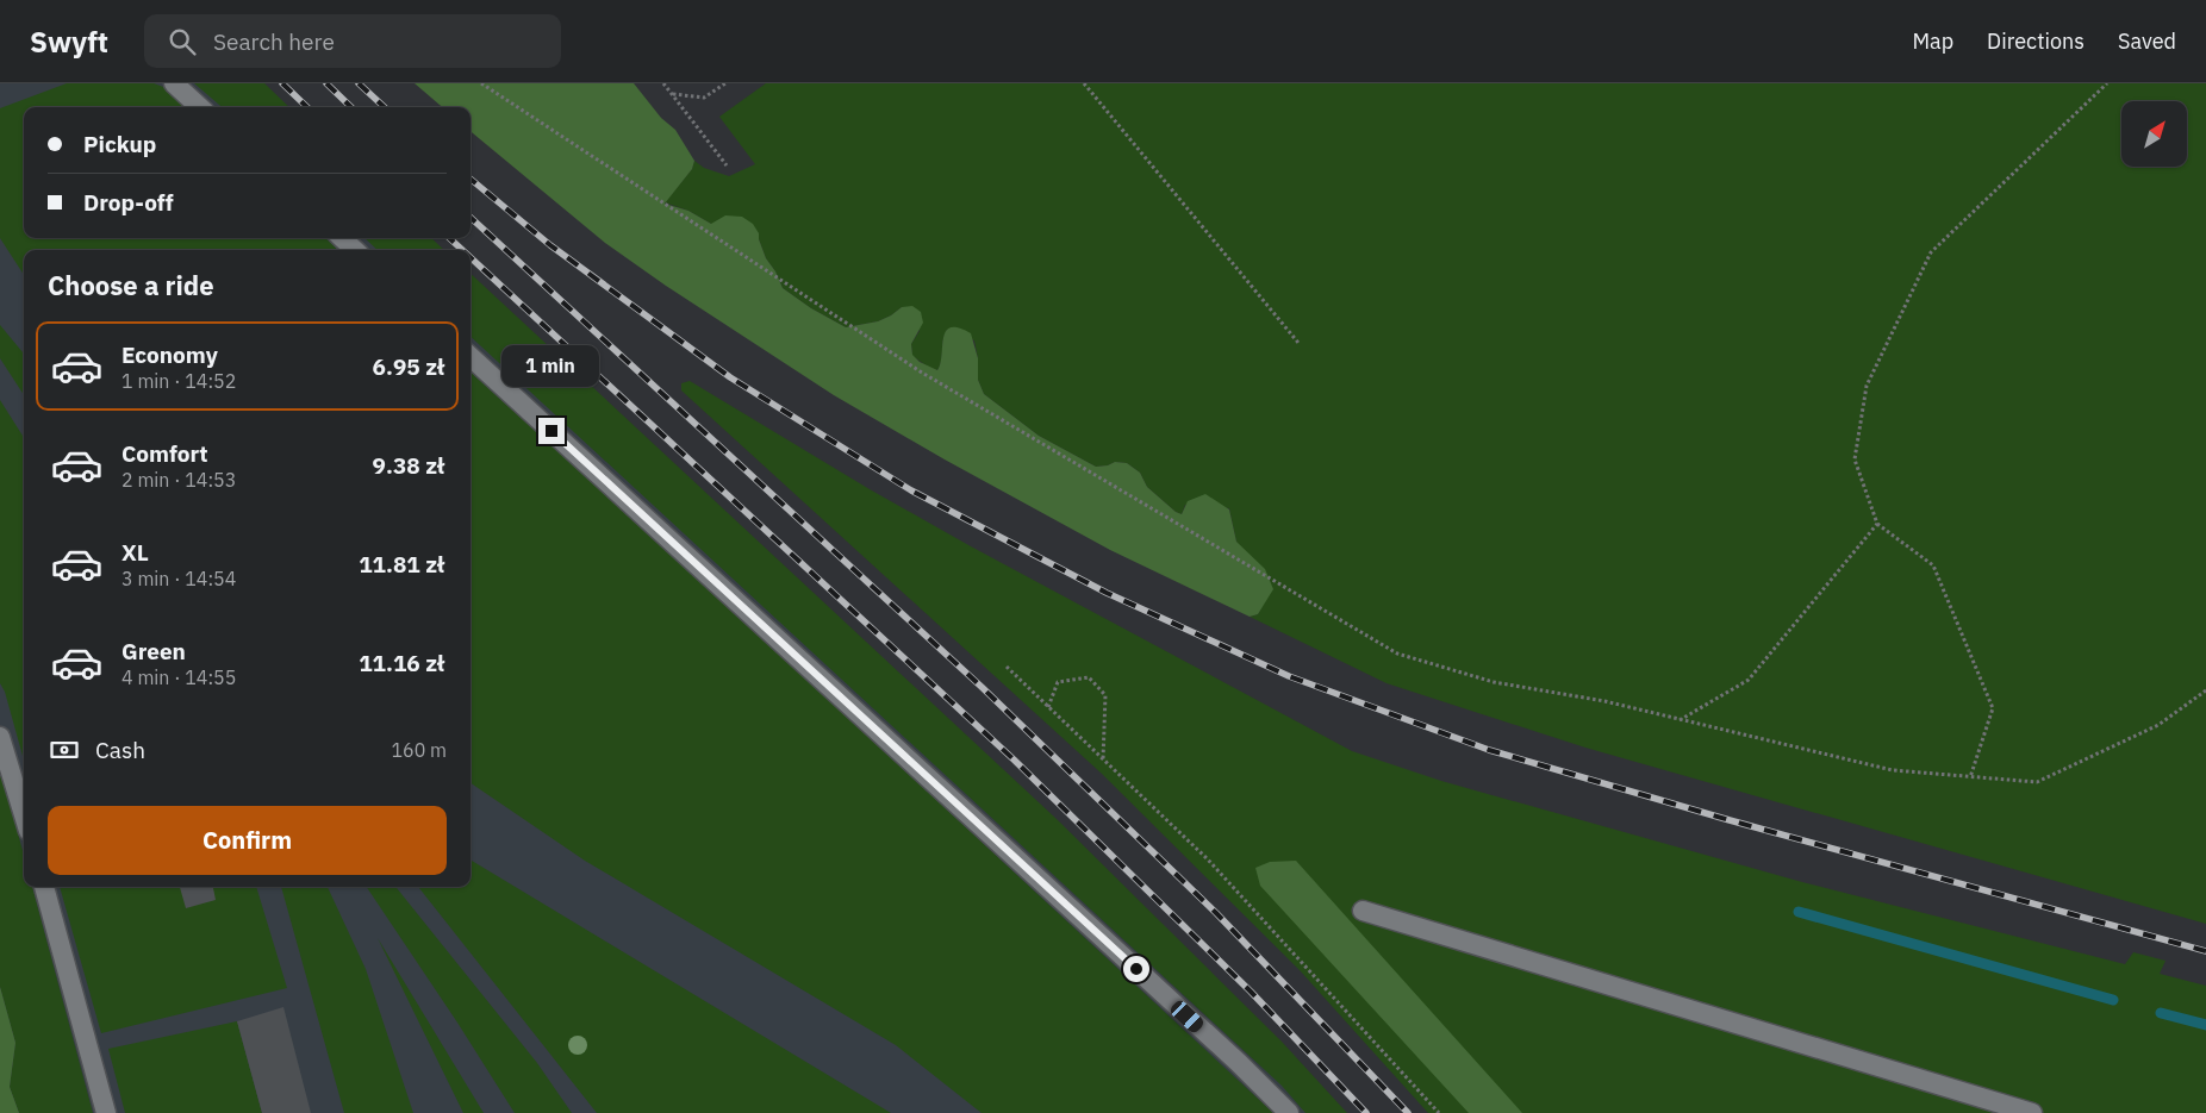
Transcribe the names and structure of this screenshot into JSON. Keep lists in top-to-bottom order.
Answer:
{
  "north": "top right",
  "page": {
    "header": "Swyft",
    "search": "Search here",
    "nav": ["Map", "Directions", "Saved"],
    "banner": ["Pickup", "Drop-off"],
    "heading": "Choose a ride",
    "list": [
      {
        "name": "Economy",
        "note": "1 min · 14:52",
        "value": "6.95 zł"
      },
      {
        "name": "Comfort",
        "note": "2 min · 14:53",
        "value": "9.38 zł"
      },
      {
        "name": "XL",
        "note": "3 min · 14:54",
        "value": "11.81 zł"
      },
      {
        "name": "Green",
        "note": "4 min · 14:55",
        "value": "11.16 zł"
      }
    ],
    "bubble": "1 min",
    "pay": ["Cash", "160 m"],
    "buttons": "Confirm"
  }
}
